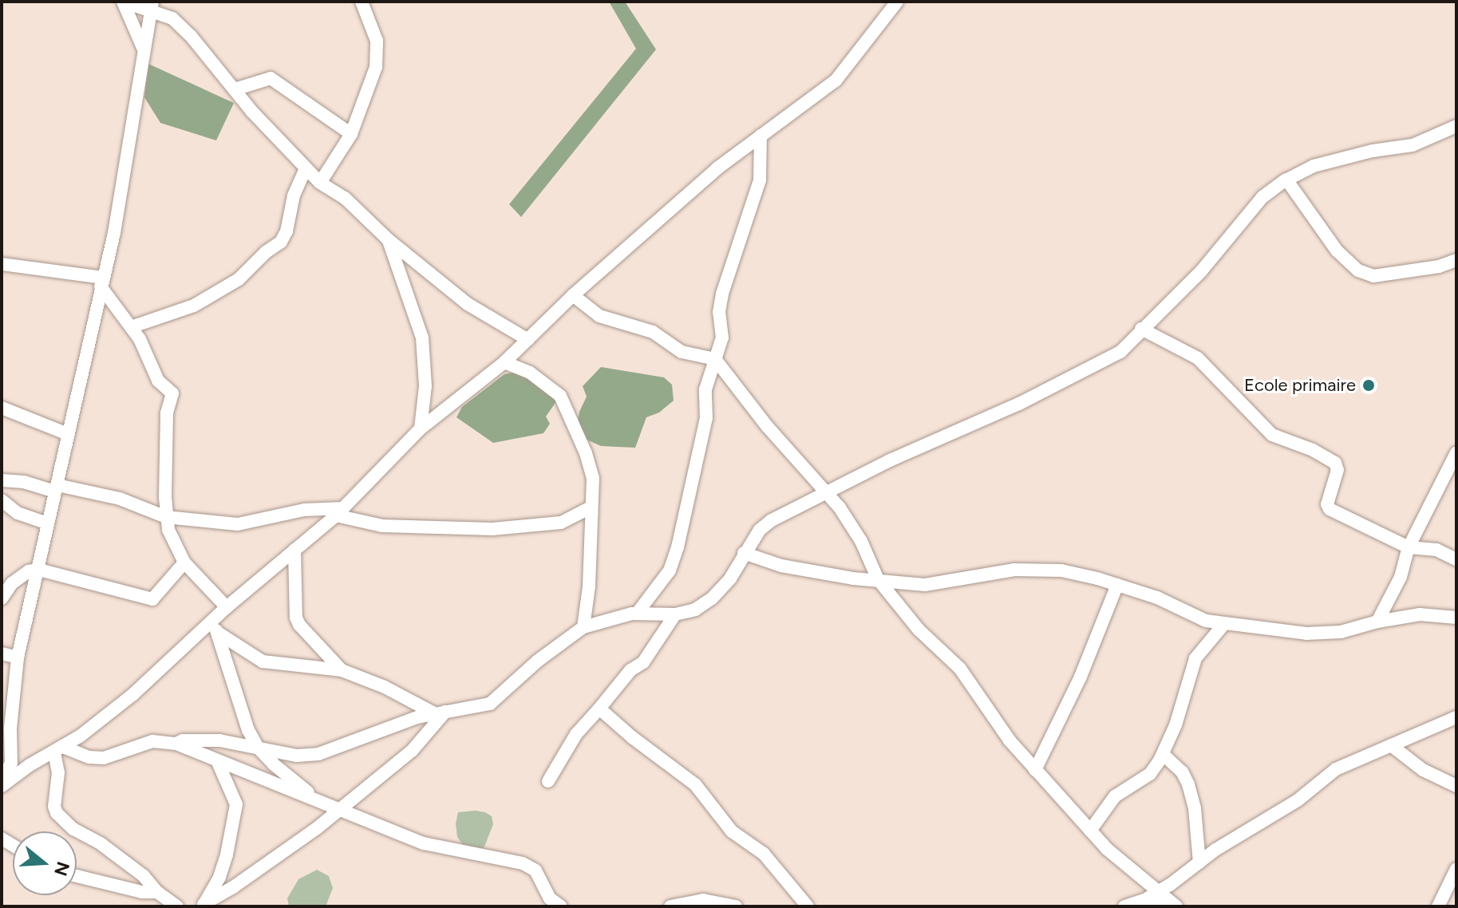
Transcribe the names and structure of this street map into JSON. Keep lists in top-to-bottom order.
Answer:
{
  "places": ["Ecole primaire"],
  "north": "right"
}
